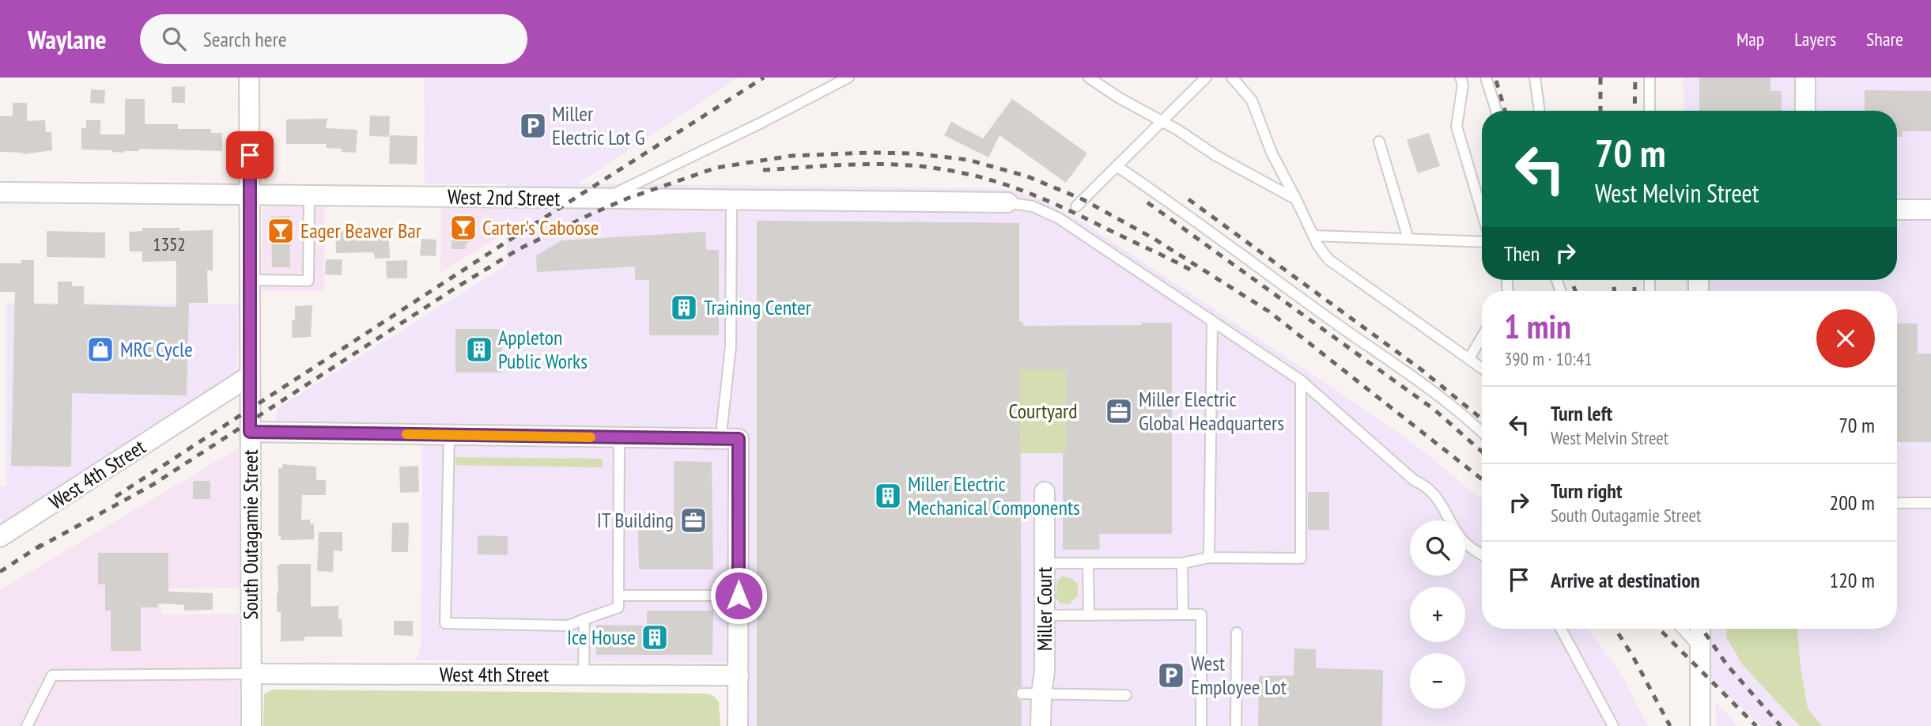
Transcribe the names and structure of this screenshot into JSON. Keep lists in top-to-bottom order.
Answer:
{
  "streets": {
    "street": [
      "West 2nd Street",
      "West 4th Street",
      "South Outagamie Street",
      "Miller Court"
    ]
  },
  "crossings": [
    ["West 2nd Street", "South Outagamie Street"],
    ["West 4th Street", "South Outagamie Street"]
  ],
  "parks": ["Courtyard"],
  "places": {
    "parking": ["Miller Electric Lot G", "West Employee Lot"],
    "bar": ["Carter's Caboose", "Eager Beaver Bar"],
    "building": [
      "Training Center",
      "Appleton Public Works",
      "Miller Electric Mechanical Components",
      "Ice House"
    ],
    "shop": ["MRC Cycle"],
    "office": ["Miller Electric Global Headquarters", "IT Building"]
  },
  "house_numbers": ["1352"],
  "page": {
    "header": "Waylane",
    "search": "Search here",
    "nav": ["Map", "Layers", "Share"],
    "turn": ["70 m", "West Melvin Street"],
    "then": "Then",
    "heading": ["1 min", "390 m · 10:41"],
    "list": [
      {
        "name": "Turn left",
        "note": "West Melvin Street",
        "value": "70 m"
      },
      {
        "name": "Turn right",
        "note": "South Outagamie Street",
        "value": "200 m"
      },
      {
        "name": "Arrive at destination",
        "value": "120 m"
      }
    ],
    "map_buttons": ["+", "−"]
  }
}
